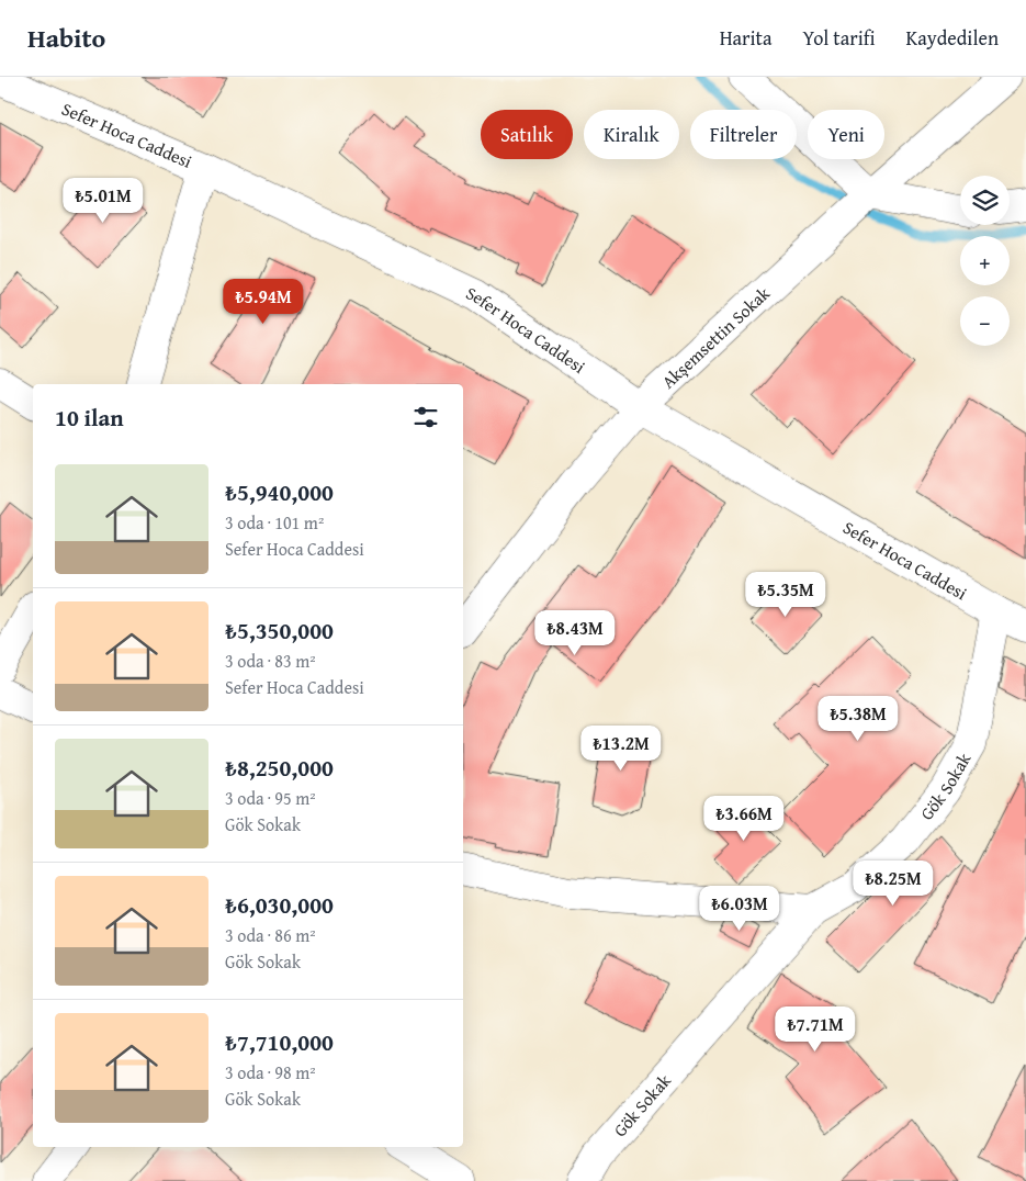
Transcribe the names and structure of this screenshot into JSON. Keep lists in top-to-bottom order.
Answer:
{
  "streets": {
    "street": ["Sefer Hoca Caddesi", "Akşemsettin Sokak", "Gök Sokak"]
  },
  "crossings": [
    ["Sefer Hoca Caddesi", "Akşemsettin Sokak"],
    ["Sefer Hoca Caddesi", "Gök Sokak"]
  ],
  "page": {
    "header": "Habito",
    "nav": ["Harita", "Yol tarifi", "Kaydedilen"],
    "chip": [
      "Satılık",
      "Kiralık",
      "Filtreler",
      "Yeni"
    ],
    "map_buttons": ["+", "−"],
    "price": [
      "₺5.01M",
      "₺5.94M",
      "₺5.35M",
      "₺8.43M",
      "₺5.38M",
      "₺13.2M",
      "₺3.66M",
      "₺8.25M",
      "₺6.03M",
      "₺7.71M"
    ],
    "heading": "10 ilan",
    "list": [
      {
        "name": "₺5,940,000",
        "note": "3 oda · 101 m² · Sefer Hoca Caddesi"
      },
      {
        "name": "₺5,350,000",
        "note": "3 oda · 83 m² · Sefer Hoca Caddesi"
      },
      {
        "name": "₺8,250,000",
        "note": "3 oda · 95 m² · Gök Sokak"
      },
      {
        "name": "₺6,030,000",
        "note": "3 oda · 86 m² · Gök Sokak"
      },
      {
        "name": "₺7,710,000",
        "note": "3 oda · 98 m² · Gök Sokak"
      }
    ]
  }
}
